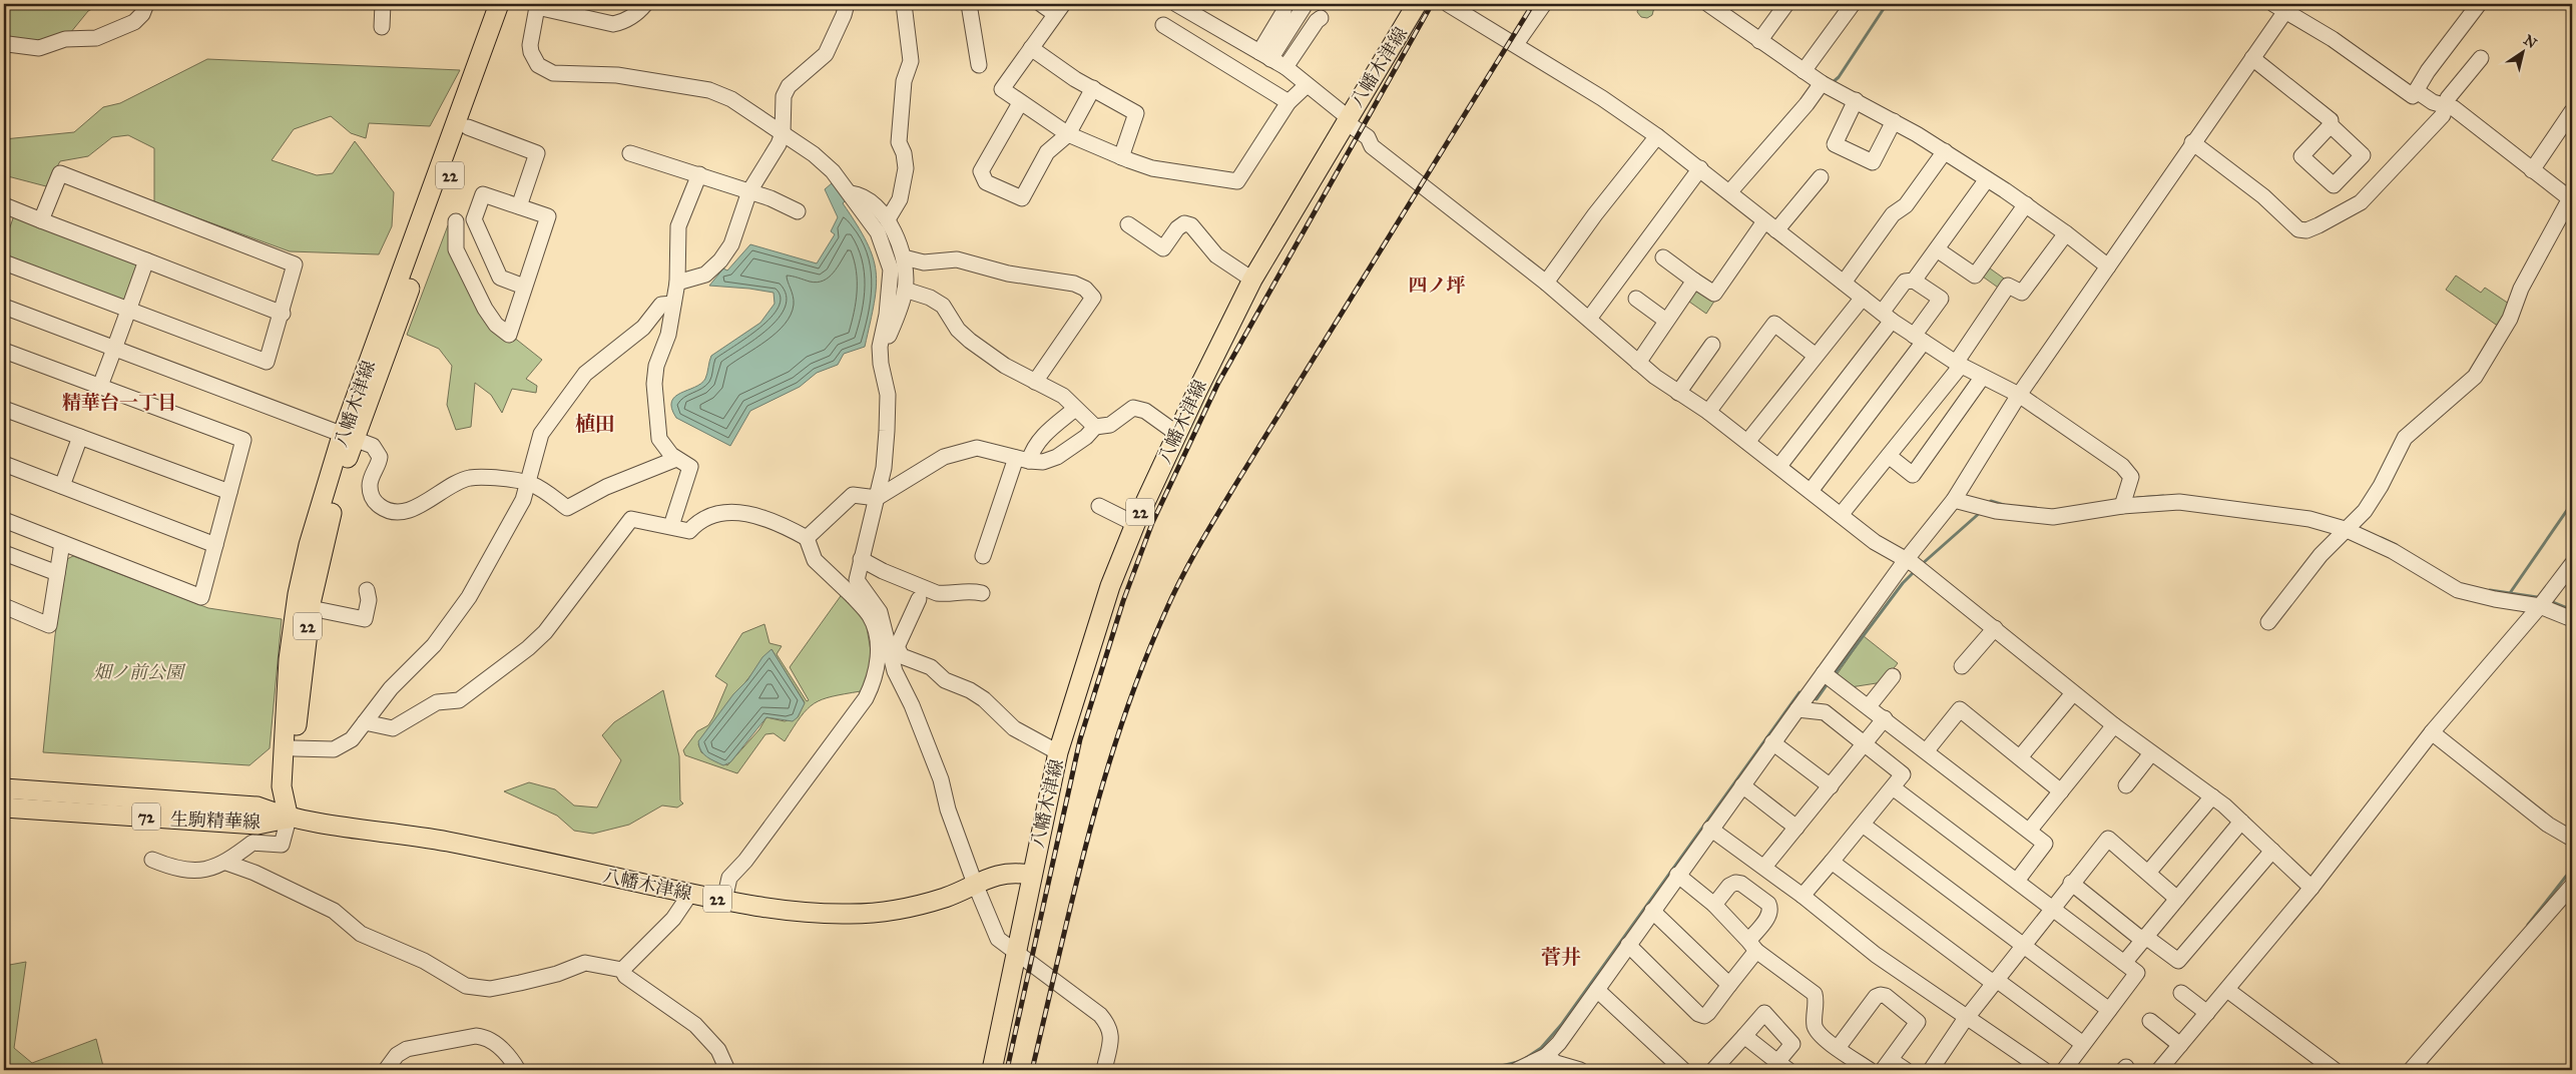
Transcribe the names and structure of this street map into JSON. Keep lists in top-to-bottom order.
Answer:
{
  "streets": {
    "main road": [
      "八幡木津線",
      "22",
      "72",
      "生駒精華線"
    ]
  },
  "crossings": [
    ["八幡木津線", "生駒精華線"]
  ],
  "districts": [
    "四ノ坪",
    "精華台一丁目",
    "植田",
    "菅井"
  ],
  "parks": ["畑ノ前公園"],
  "north": "top right"
}
